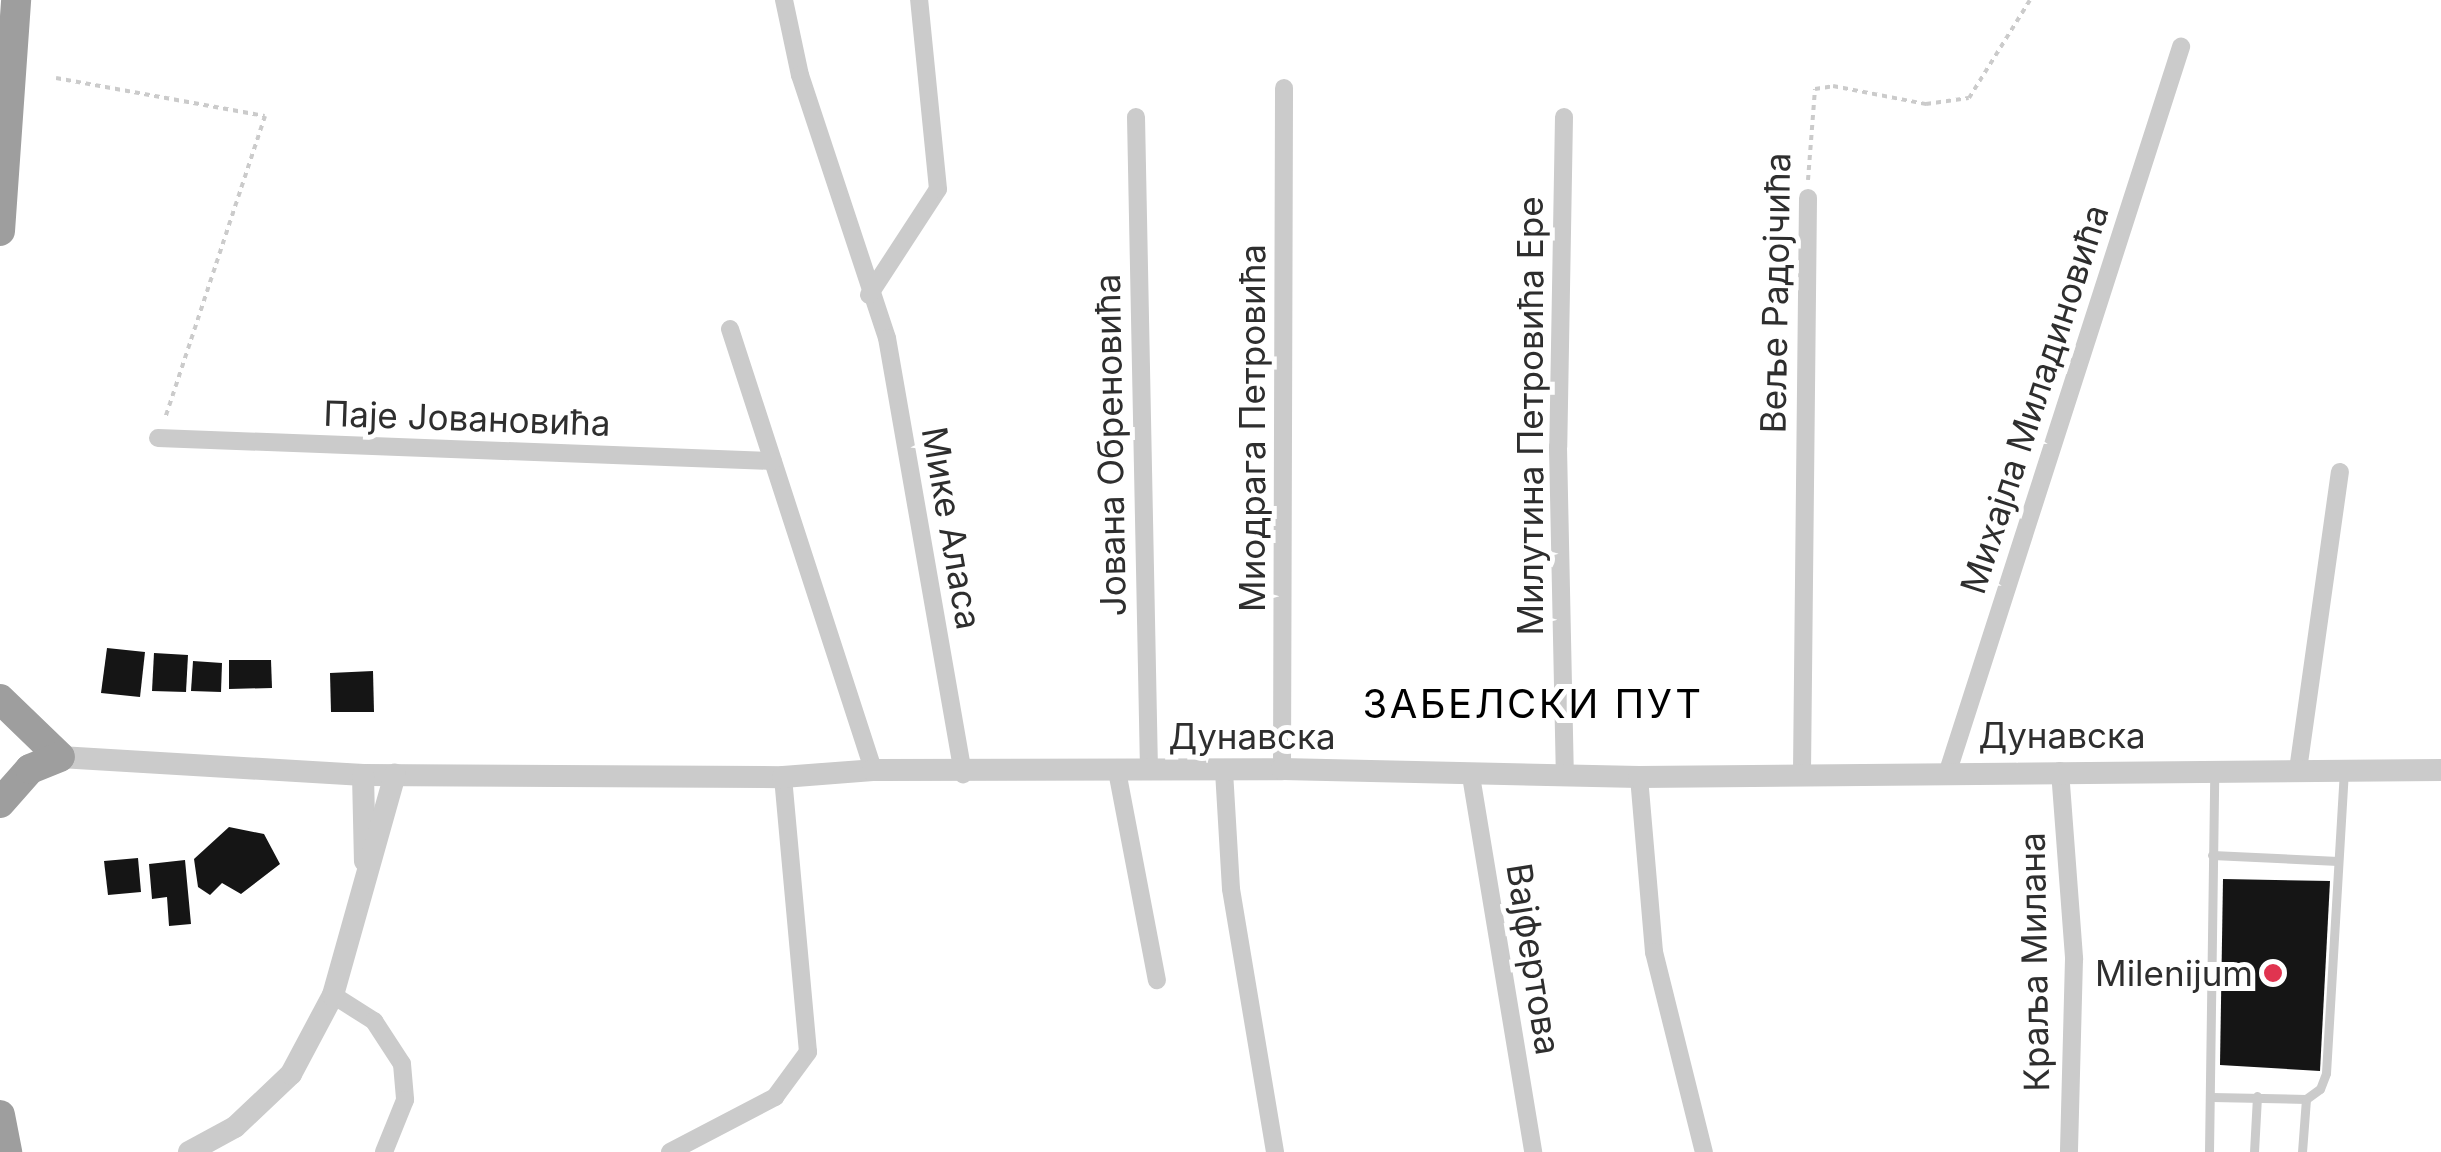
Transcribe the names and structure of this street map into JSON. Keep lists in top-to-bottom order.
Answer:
{
  "streets": {
    "street": [
      "Веље Радојчића",
      "Михајла Миладиновића",
      "Милутина Петровића Ере",
      "Паје Јовановића",
      "Миодрага Петровића",
      "Јована Обреновића",
      "Мике Аласа",
      "Дунавска",
      "Вајфертова",
      "Краља Милана"
    ]
  },
  "crossings": [
    ["Веље Радојчића", "Дунавска"],
    ["Михајла Миладиновића", "Дунавска"],
    ["Милутина Петровића Ере", "Дунавска"],
    ["Миодрага Петровића", "Дунавска"],
    ["Јована Обреновића", "Дунавска"],
    ["Мике Аласа", "Дунавска"],
    ["Дунавска", "Вајфертова"],
    ["Дунавска", "Краља Милана"]
  ],
  "districts": ["ЗАБЕЛСКИ ПУТ"],
  "places": ["Milenijum"]
}
